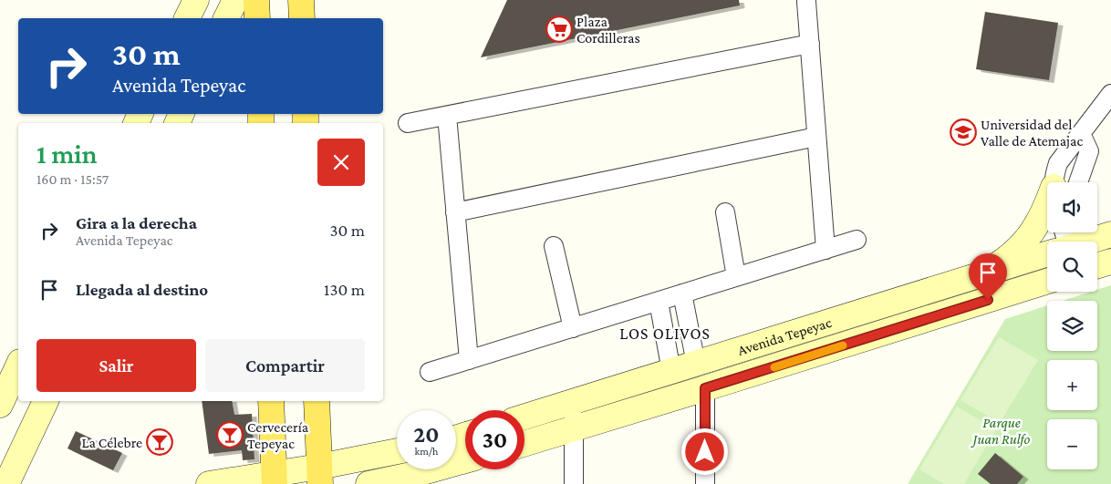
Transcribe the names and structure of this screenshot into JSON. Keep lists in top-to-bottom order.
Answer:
{
  "streets": {
    "street": ["Avenida Tepeyac"]
  },
  "districts": ["LOS OLIVOS"],
  "parks": ["Parque Juan Rulfo"],
  "places": {
    "supermarket": ["Plaza Cordilleras"],
    "school or university": ["Universidad del Valle de Atemajac"],
    "bar": ["Cervecería Tepeyac", "La Célebre"]
  },
  "page": {
    "turn": ["30 m", "Avenida Tepeyac"],
    "heading": ["1 min", "160 m · 15:57"],
    "map_buttons": ["+", "−"],
    "list": [
      {
        "name": "Gira a la derecha",
        "note": "Avenida Tepeyac",
        "value": "30 m"
      },
      {
        "name": "Llegada al destino",
        "value": "130 m"
      }
    ],
    "buttons": ["Salir", "Compartir"],
    "speed": "20 km/h",
    "limit": "30"
  }
}
